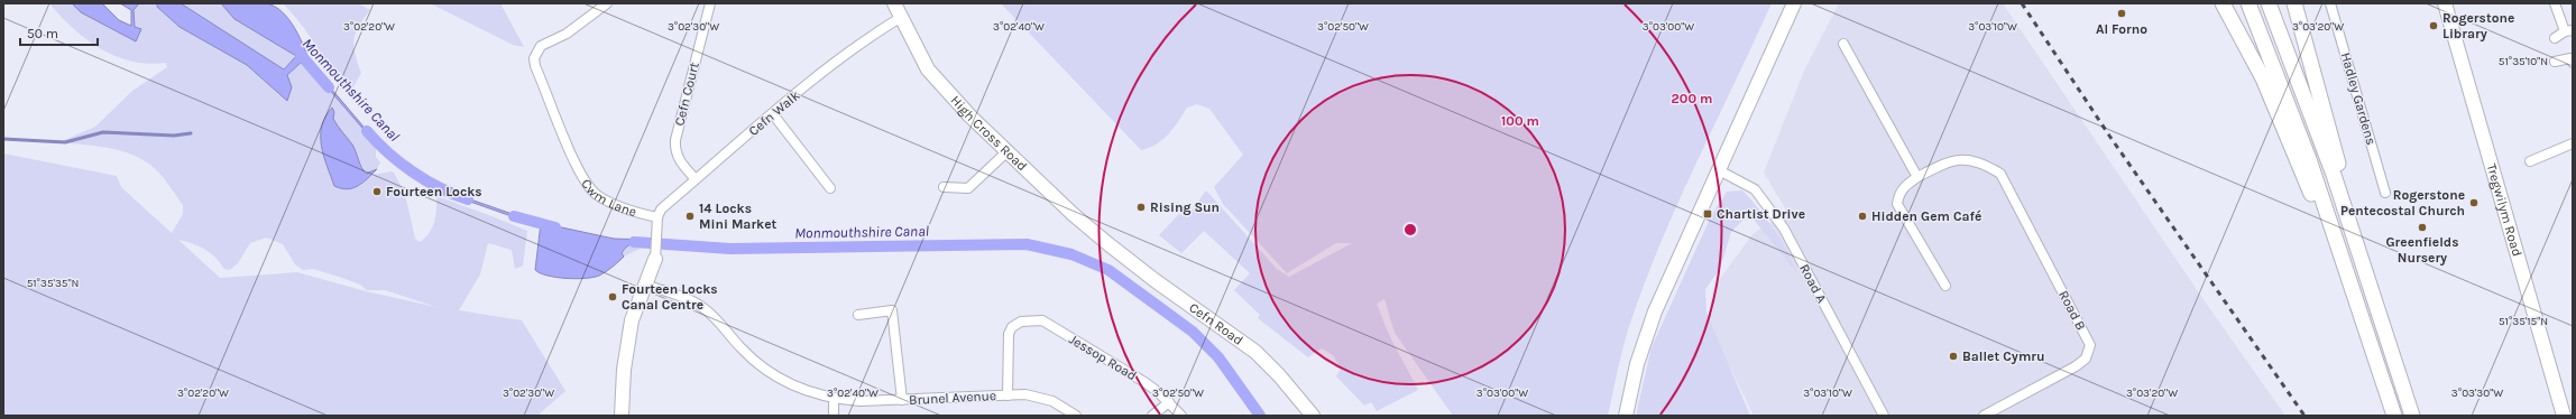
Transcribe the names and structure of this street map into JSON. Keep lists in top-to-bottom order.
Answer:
{
  "streets": {
    "main road": [
      "High Cross Road",
      "Cwm Lane",
      "Tregwilym Road",
      "Cefn Road"
    ],
    "street": [
      "Cefn Court",
      "Hadley Gardens",
      "Cefn Walk",
      "Road A",
      "Road B",
      "Jessop Road",
      "Brunel Avenue"
    ]
  },
  "crossings": [
    ["Cefn Court", "Cefn Walk"],
    ["Cefn Walk", "High Cross Road"],
    ["Cefn Walk", "Cwm Lane"],
    ["High Cross Road", "Cefn Road"],
    ["Cwm Lane", "Brunel Avenue"],
    ["Jessop Road", "Brunel Avenue"]
  ],
  "water": ["Monmouthshire Canal"],
  "places": {
    "other": [
      "Al Forno",
      "Rogerstone Library",
      "Fourteen Locks",
      "Rogerstone Pentecostal Church",
      "Rising Sun",
      "14 Locks Mini Market",
      "Hidden Gem Café",
      "Greenfields Nursery",
      "Fourteen Locks Canal Centre",
      "Ballet Cymru"
    ],
    "transit": ["Chartist Drive"]
  },
  "scale_bar": "50 m",
  "coordinates": [
    "3°02'20\"W",
    "3°02'40\"W",
    "3°02'50\"W",
    "3°03'10\"W",
    "3°03'20\"W",
    "3°02'30\"W",
    "3°03'00\"W",
    "51°35'10\"N",
    "51°35'35\"N",
    "51°35'15\"N",
    "3°03'30\"W"
  ],
  "rings": ["200 m", "100 m"]
}
